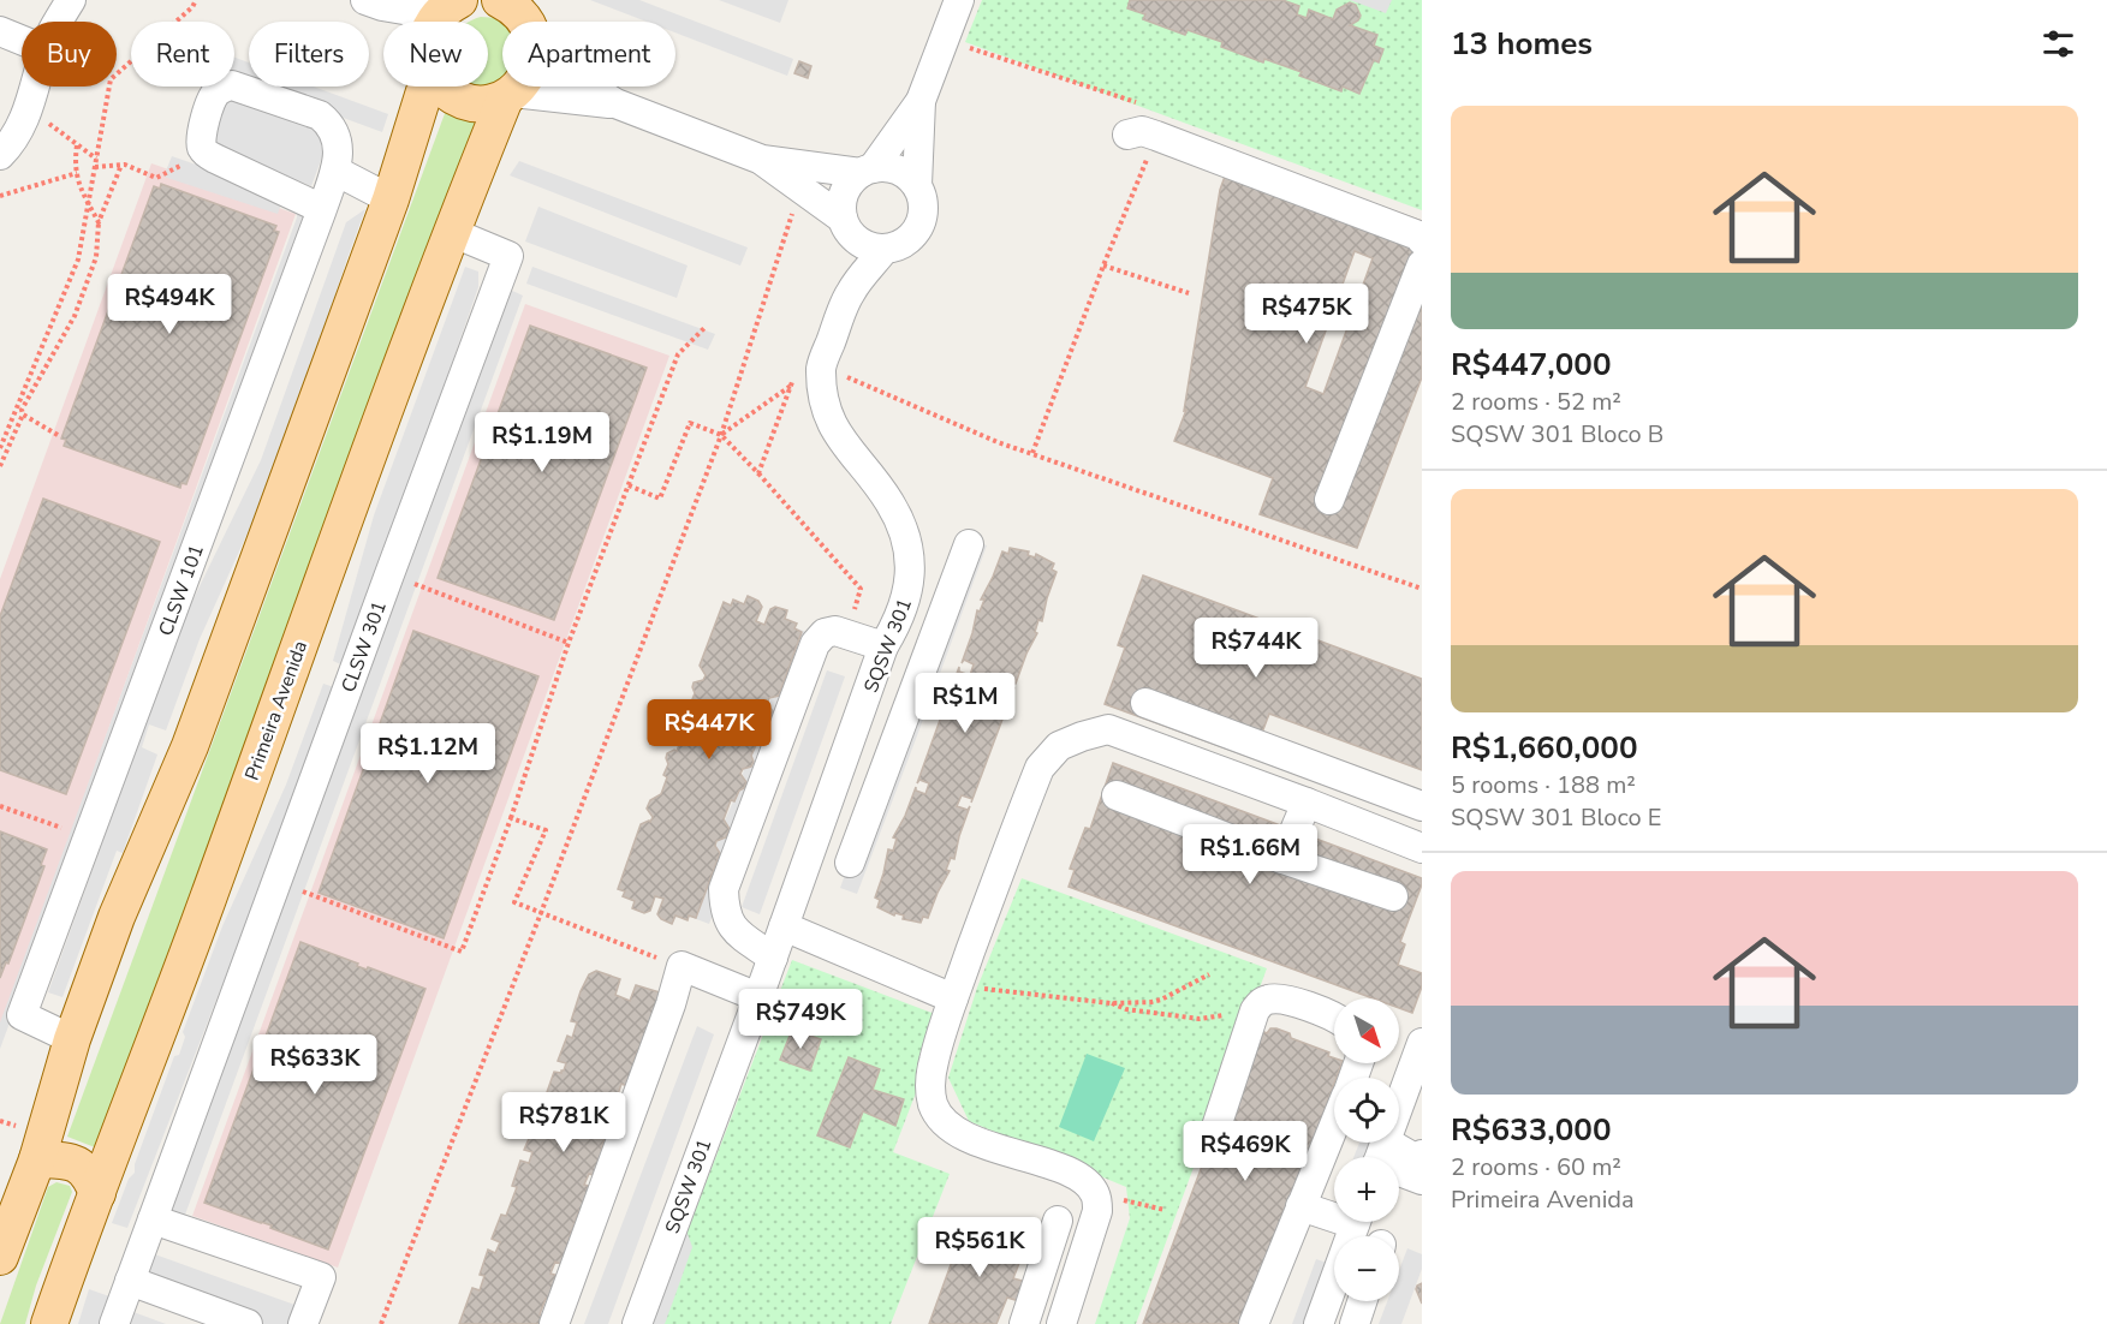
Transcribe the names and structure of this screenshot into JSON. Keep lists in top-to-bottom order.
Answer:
{
  "streets": {
    "main road": ["Primeira Avenida"],
    "street": ["CLSW 101", "SQSW 301", "CLSW 301"]
  },
  "crossings": [
    ["CLSW 301", "Primeira Avenida"]
  ],
  "north": "bottom right",
  "page": {
    "heading": "13 homes",
    "chip": [
      "Buy",
      "Rent",
      "Filters",
      "New",
      "Apartment"
    ],
    "list": [
      {
        "name": "R$447,000",
        "note": "2 rooms · 52 m² · SQSW 301 Bloco B"
      },
      {
        "name": "R$1,660,000",
        "note": "5 rooms · 188 m² · SQSW 301 Bloco E"
      },
      {
        "name": "R$633,000",
        "note": "2 rooms · 60 m² · Primeira Avenida"
      }
    ],
    "price": [
      "R$494K",
      "R$475K",
      "R$1.19M",
      "R$744K",
      "R$1M",
      "R$447K",
      "R$1.12M",
      "R$1.66M",
      "R$749K",
      "R$633K",
      "R$781K",
      "R$469K",
      "R$561K"
    ],
    "map_buttons": ["+", "−"]
  }
}
